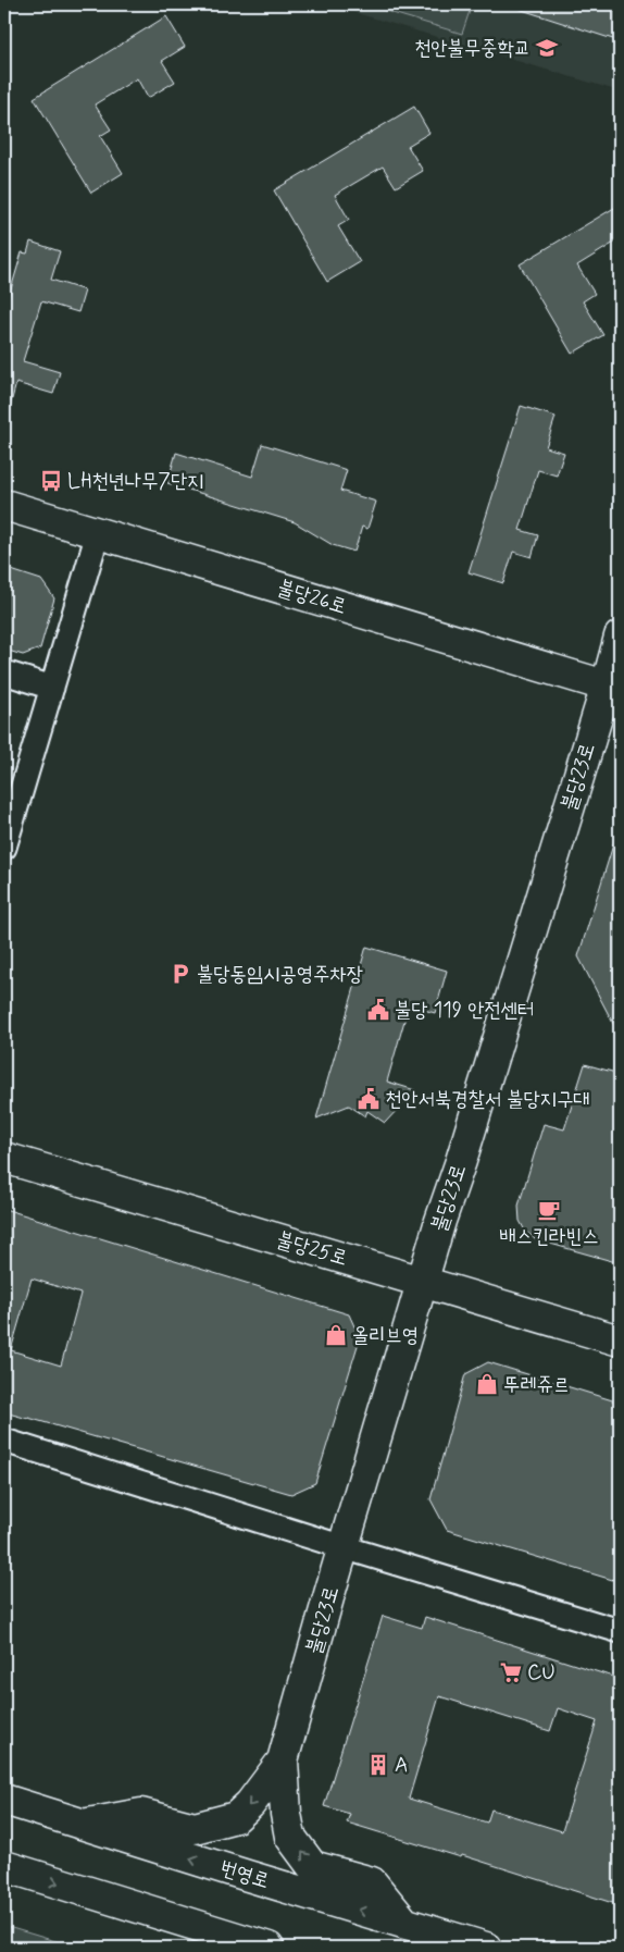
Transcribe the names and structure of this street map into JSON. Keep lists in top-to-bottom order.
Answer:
{
  "streets": {
    "street": [
      "불당26로",
      "불당23로",
      "불당25로",
      "번영로"
    ]
  },
  "crossings": [
    ["불당26로", "불당23로"],
    ["불당23로", "불당25로"]
  ],
  "places": {
    "school or university": ["천안불무중학교"],
    "bus stop": ["LH천년나무7단지"],
    "parking": ["불당동임시공영주차장"],
    "public building": ["불당 119 안전센터", "천안서북경찰서 불당지구대"],
    "cafe": ["배스킨라빈스"],
    "shop": ["올리브영", "뚜레쥬르"],
    "supermarket": ["CU"],
    "building": ["A"]
  }
}
